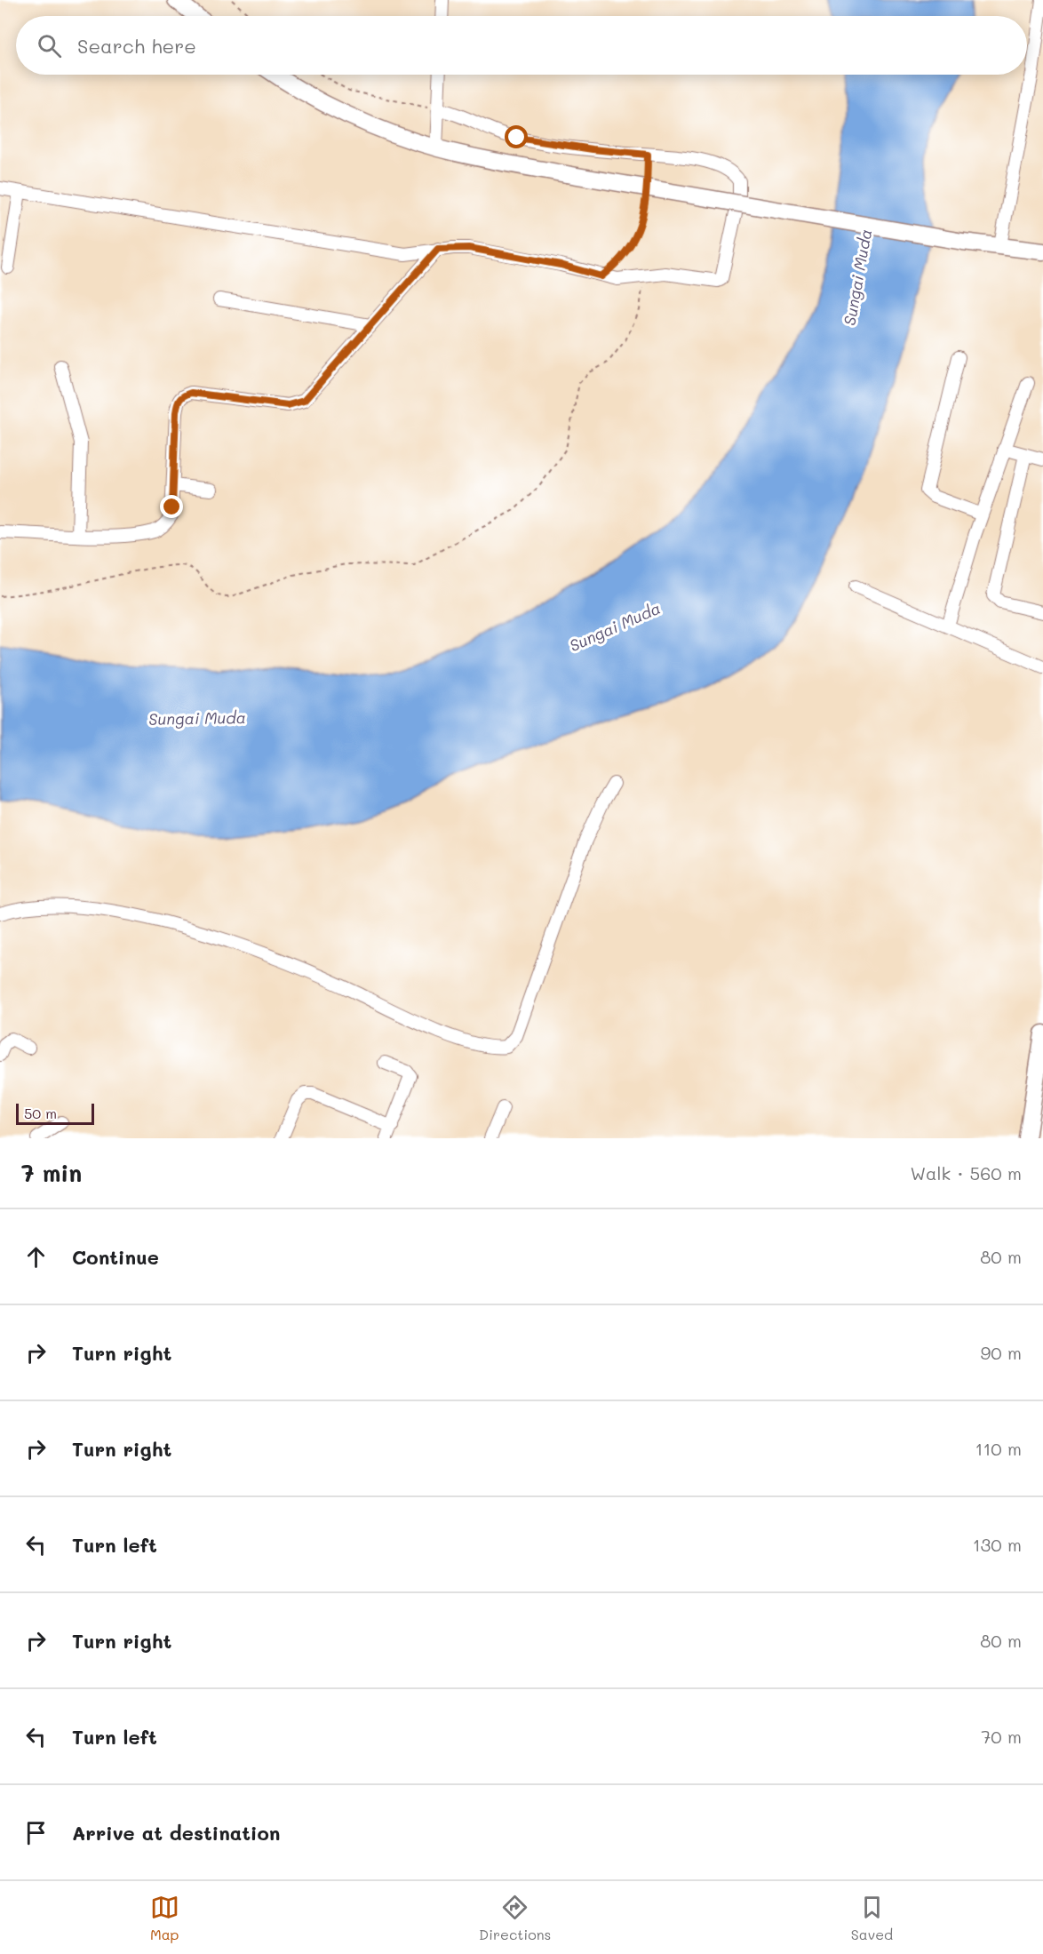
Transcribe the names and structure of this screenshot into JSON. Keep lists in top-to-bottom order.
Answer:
{
  "water": ["Sungai Muda"],
  "scale_bar": "50 m",
  "page": {
    "search": "Search here",
    "scale": "50 m",
    "heading": ["7 min", "Walk · 560 m"],
    "list": [
      ["Continue", "80 m"],
      ["Turn right", "90 m"],
      ["Turn right", "110 m"],
      ["Turn left", "130 m"],
      ["Turn right", "80 m"],
      ["Turn left", "70 m"],
      "Arrive at destination"
    ],
    "nav": ["Map", "Directions", "Saved"]
  }
}
